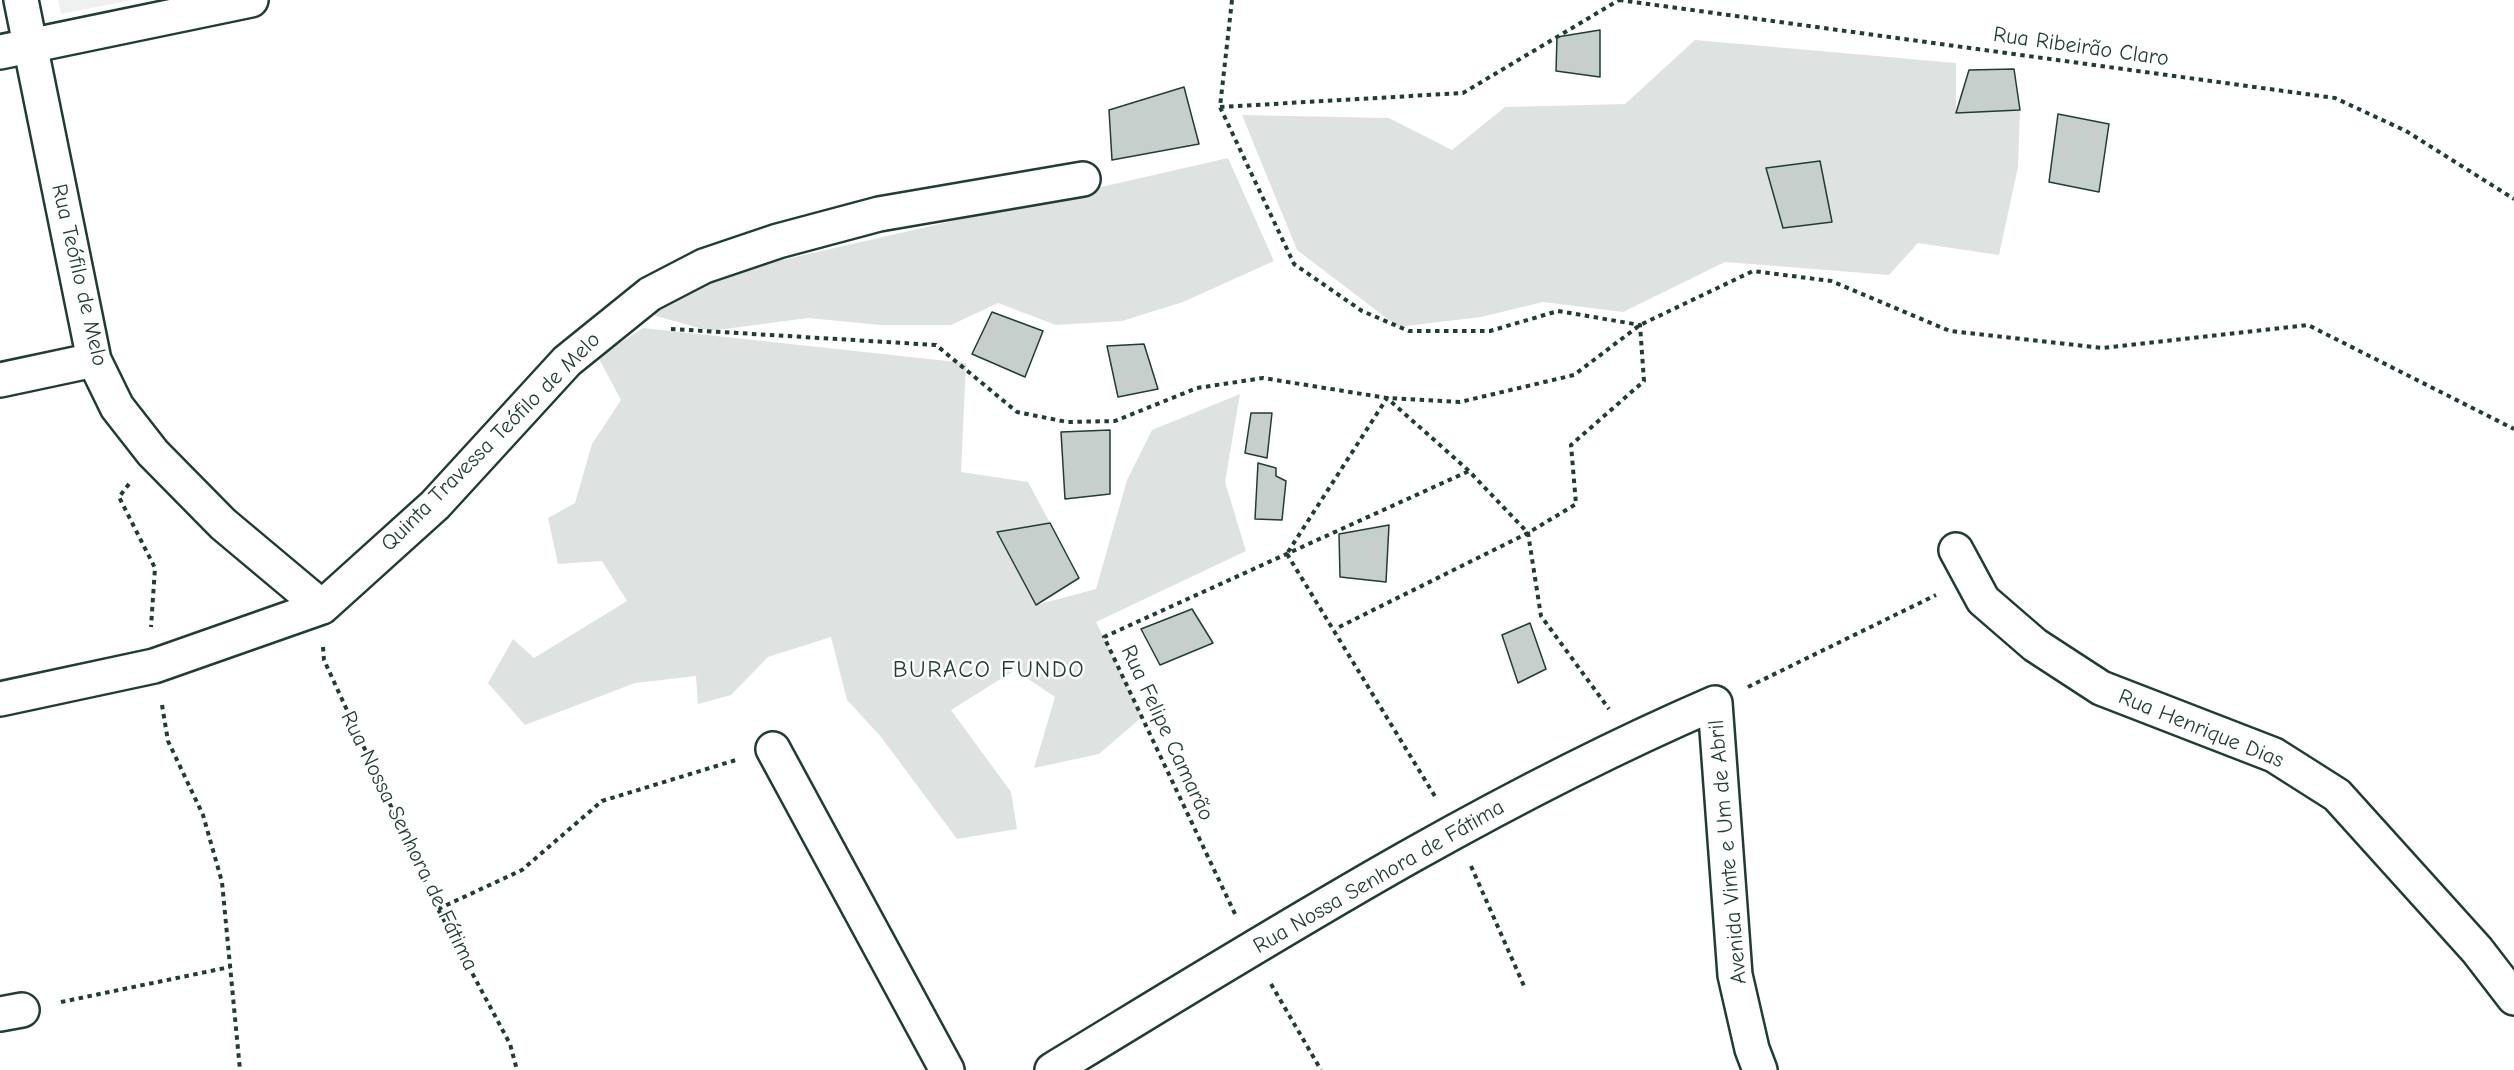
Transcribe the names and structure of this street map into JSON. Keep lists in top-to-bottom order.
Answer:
{
  "streets": {
    "street": [
      "Rua Teófilo de Melo",
      "Quinta Travessa Teófilo de Melo",
      "Rua Henrique Dias",
      "Rua Nossa Senhora de Fátima",
      "Avenida Vinte e Um de Abril"
    ],
    "path": ["Rua Ribeirão Claro", "Rua Felipe Camarão"]
  },
  "crossings": [
    ["Rua Teófilo de Melo", "Quinta Travessa Teófilo de Melo"],
    ["Rua Teófilo de Melo", "Rua Nossa Senhora de Fátima"],
    ["Quinta Travessa Teófilo de Melo", "Rua Nossa Senhora de Fátima"],
    ["Rua Felipe Camarão", "Rua Nossa Senhora de Fátima"],
    ["Rua Nossa Senhora de Fátima", "Avenida Vinte e Um de Abril"]
  ],
  "districts": ["BURACO FUNDO"]
}
